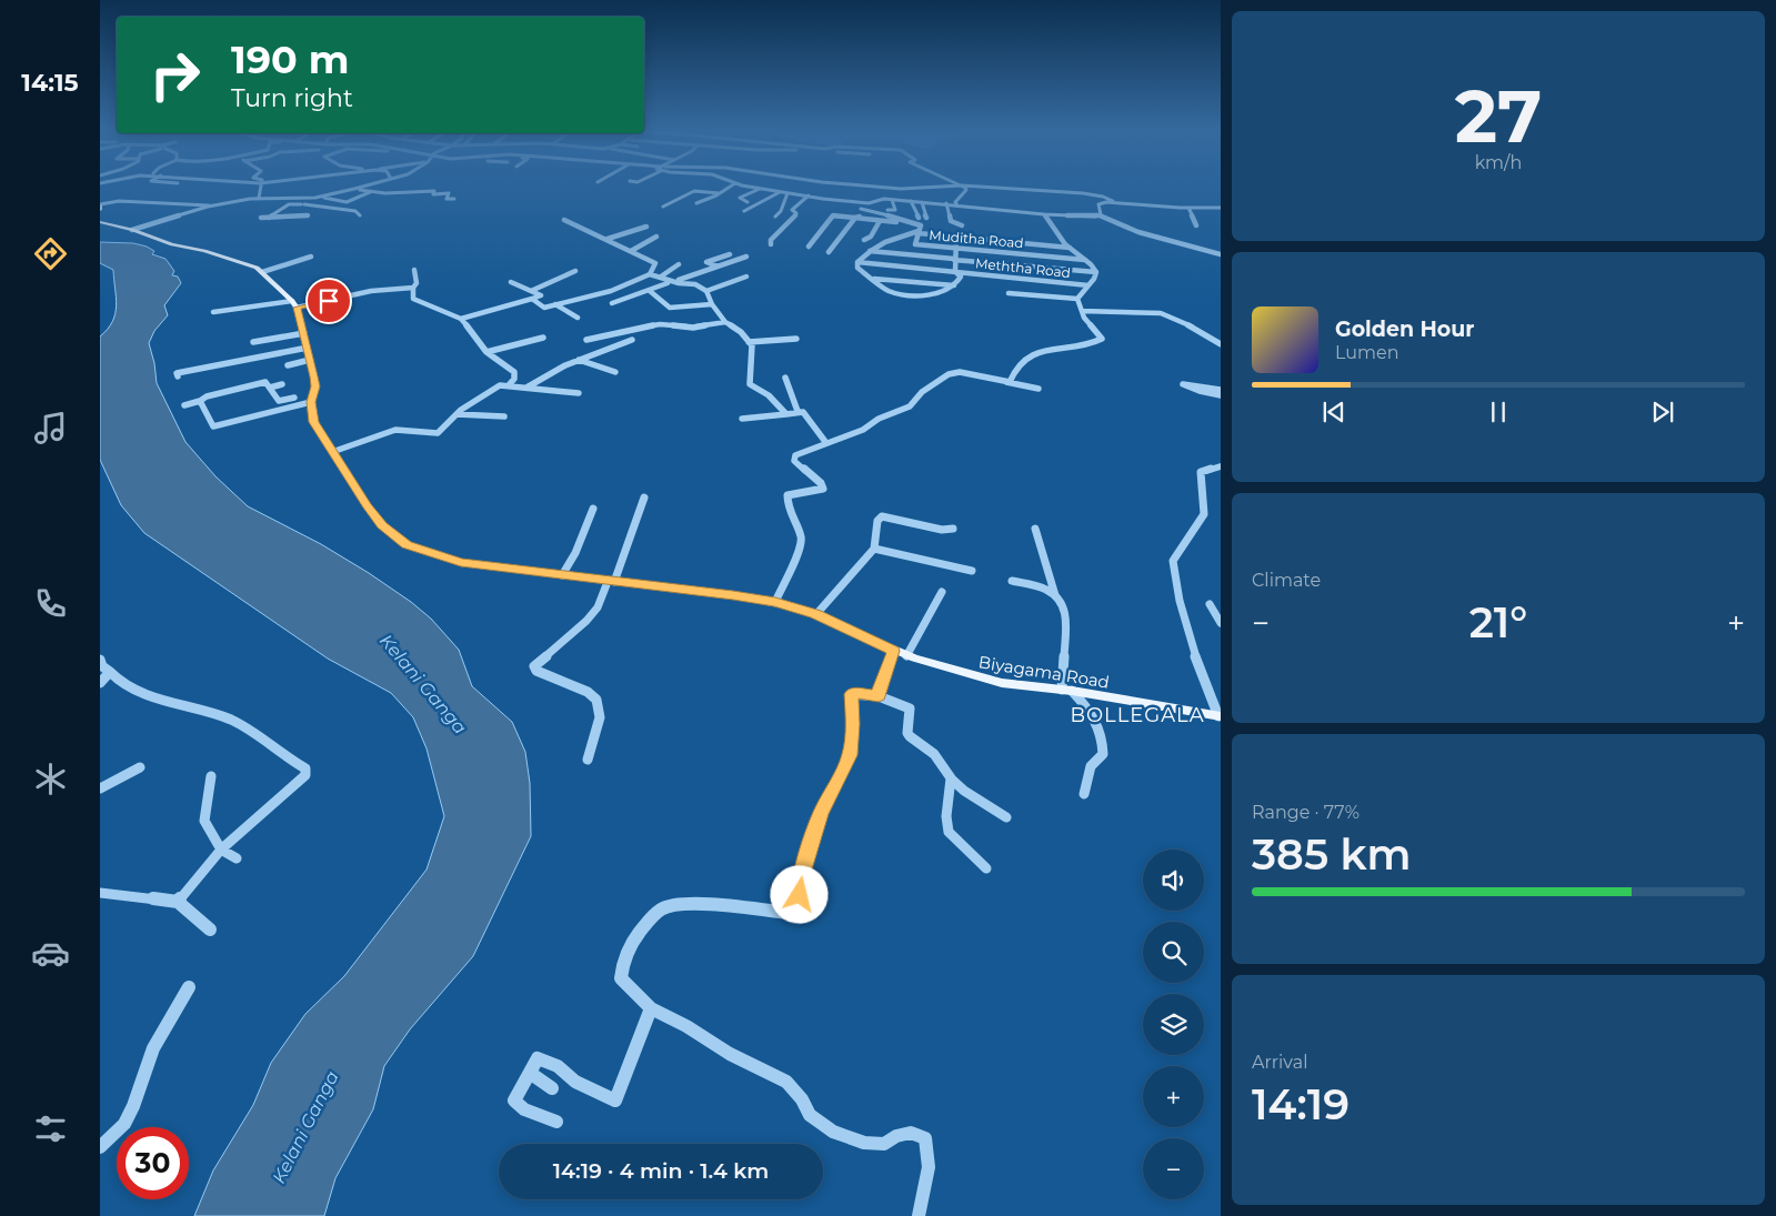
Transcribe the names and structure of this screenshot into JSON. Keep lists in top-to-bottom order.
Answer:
{
  "streets": {
    "main road": ["Biyagama Road"],
    "street": ["Muditha Road", "Meththa Road"]
  },
  "districts": ["BOLLEGALA"],
  "water": ["Kelani Ganga"],
  "page": {
    "tabs": "14:15",
    "tile": [
      ["27", "km/h"],
      "Climate",
      ["Range · 77%", "385 km"],
      ["Arrival", "14:19"]
    ],
    "turn": ["190 m", "Turn right"],
    "song": ["Golden Hour", "Lumen"],
    "heat": ["−", "21°", "+"],
    "map_buttons": ["+", "−"],
    "limit": "30",
    "trip": "14:19 · 4 min · 1.4 km"
  }
}
